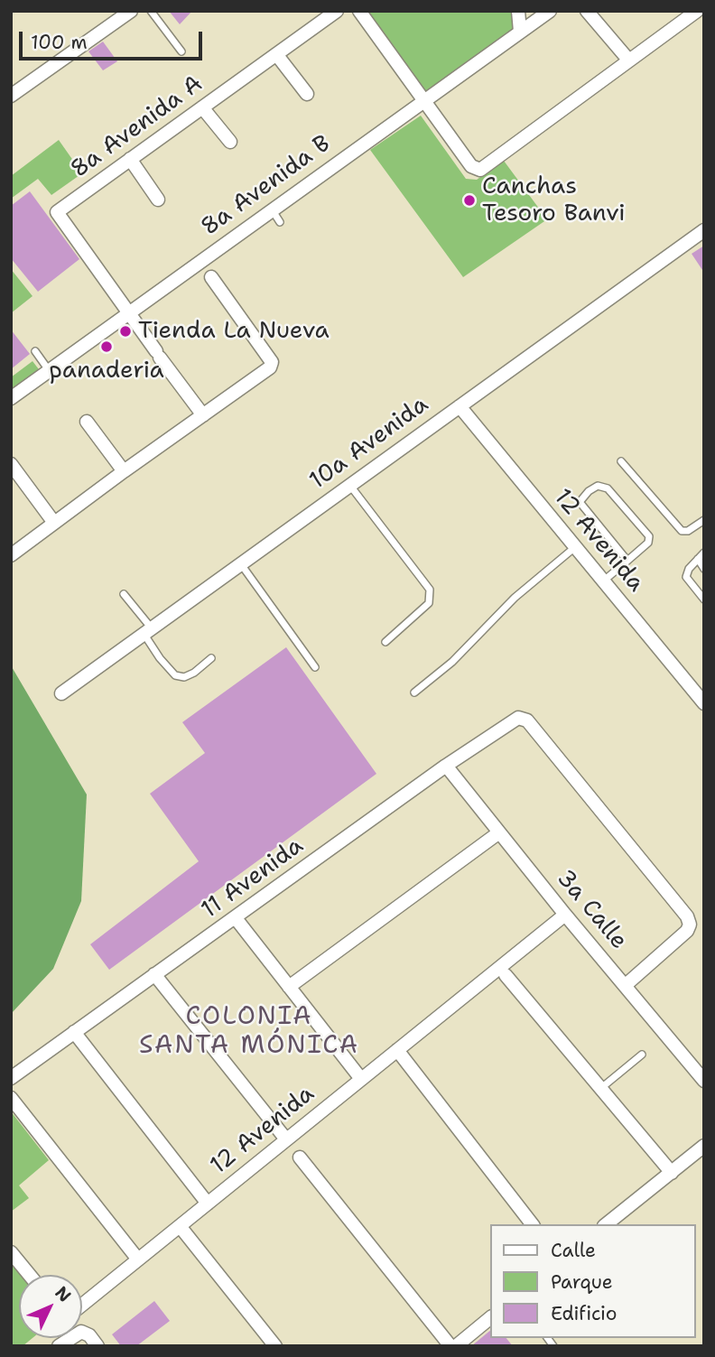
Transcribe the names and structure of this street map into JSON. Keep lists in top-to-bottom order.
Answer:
{
  "streets": {
    "street": [
      "8a Avenida A",
      "8a Avenida B",
      "10a Avenida",
      "12 Avenida",
      "11 Avenida",
      "3a Calle"
    ]
  },
  "crossings": [
    ["8a Avenida A", "8a Avenida B"],
    ["10a Avenida", "12 Avenida"],
    ["12 Avenida", "3a Calle"],
    ["11 Avenida", "3a Calle"]
  ],
  "districts": ["COLONIA SANTA MÓNICA"],
  "places": ["Canchas Tesoro Banvi", "Tienda La Nueva", "panaderia"],
  "legend": ["Calle", "Parque", "Edificio"],
  "scale_bar": "100 m",
  "north": "top right"
}
